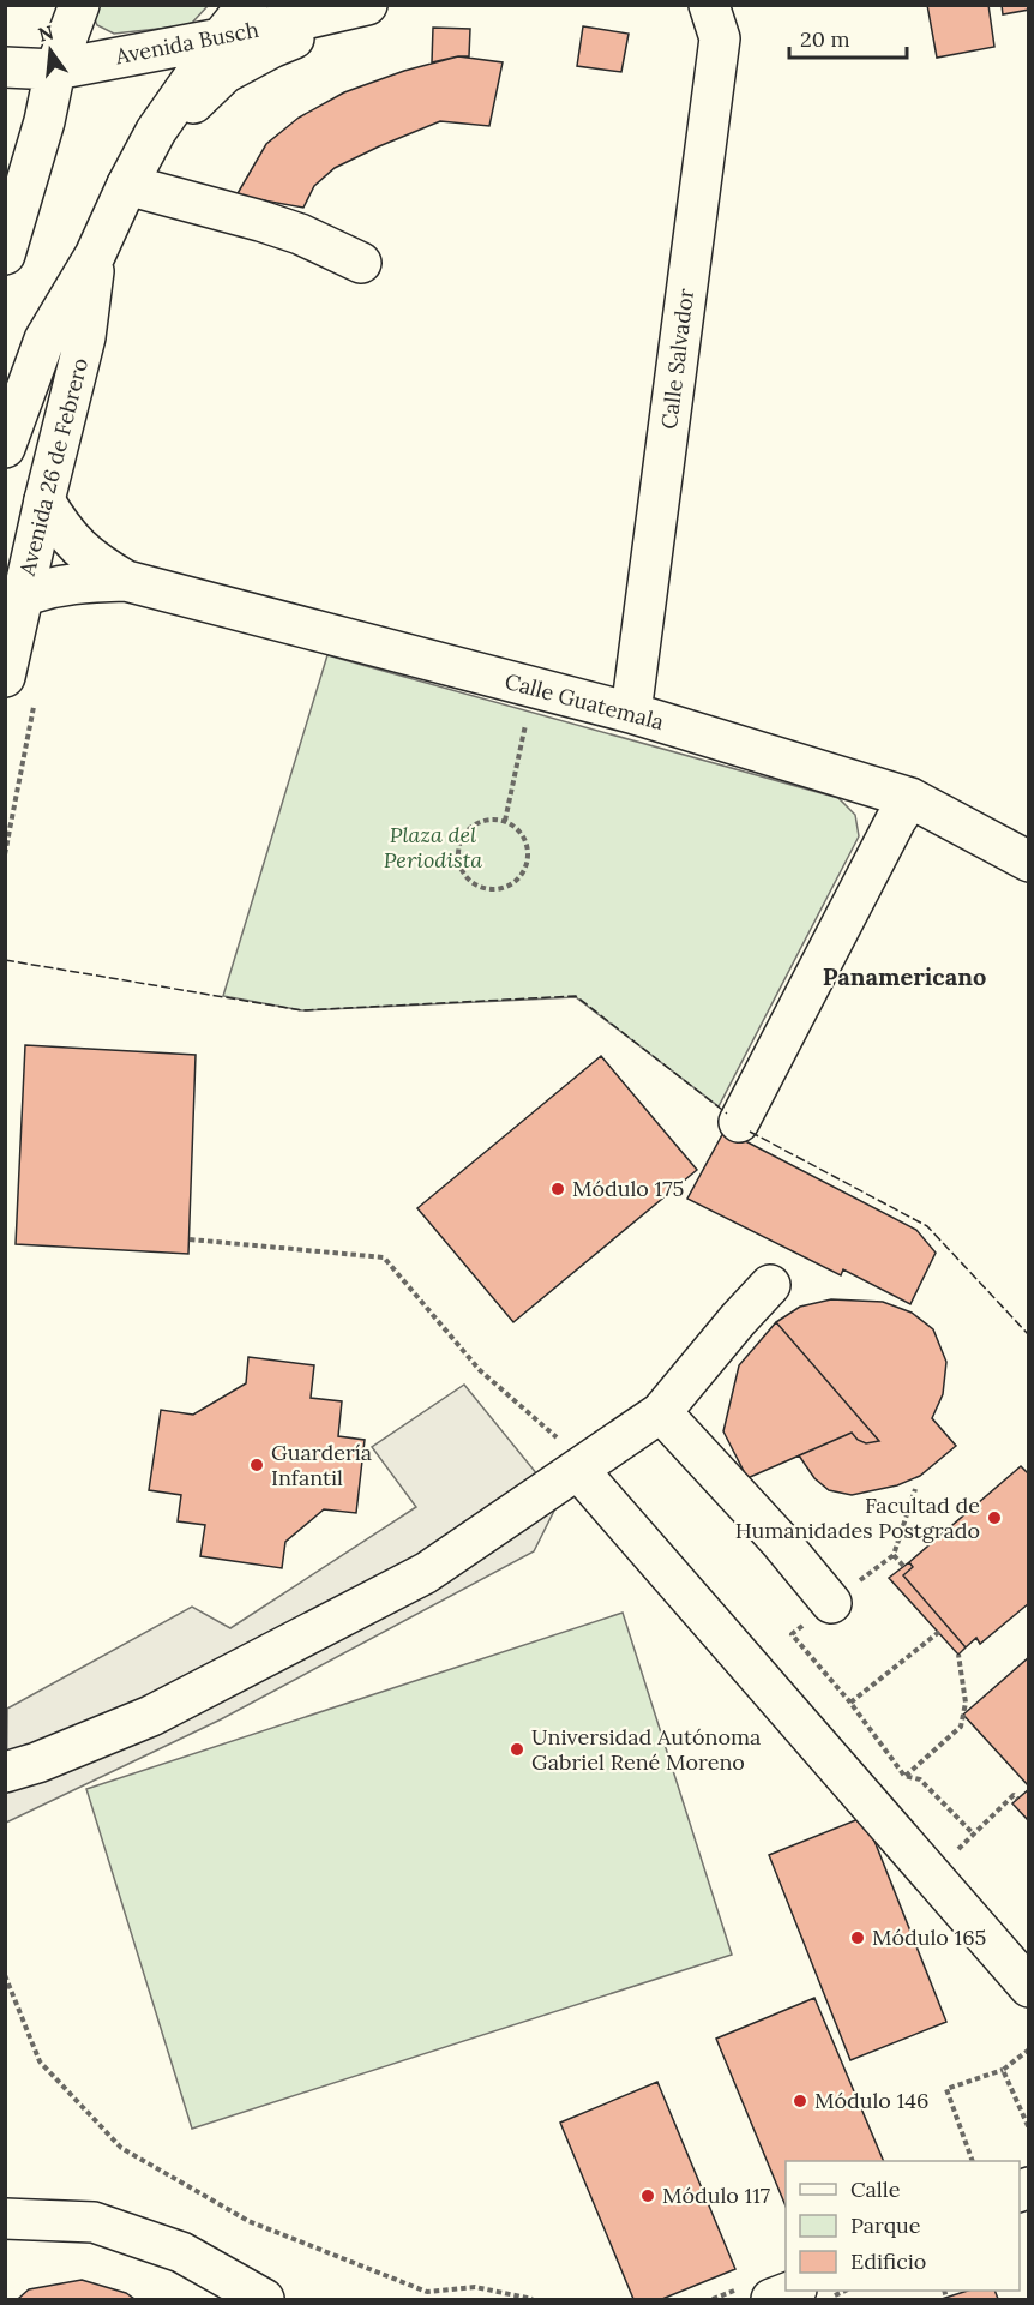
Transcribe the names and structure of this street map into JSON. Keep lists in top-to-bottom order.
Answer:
{
  "streets": {
    "street": [
      "Avenida Busch",
      "Calle Salvador",
      "Avenida 26 de Febrero",
      "Calle Guatemala"
    ]
  },
  "crossings": [
    ["Avenida Busch", "Avenida 26 de Febrero"],
    ["Calle Salvador", "Calle Guatemala"],
    ["Avenida 26 de Febrero", "Calle Guatemala"]
  ],
  "districts": ["Panamericano"],
  "parks": ["Plaza del Periodista"],
  "places": [
    "Módulo 175",
    "Guardería Infantil",
    "Facultad de Humanidades Postgrado",
    "Universidad Autónoma Gabriel René Moreno",
    "Módulo 165",
    "Módulo 146",
    "Módulo 117"
  ],
  "legend": ["Calle", "Parque", "Edificio"],
  "scale_bar": "20 m",
  "north": "top"
}
